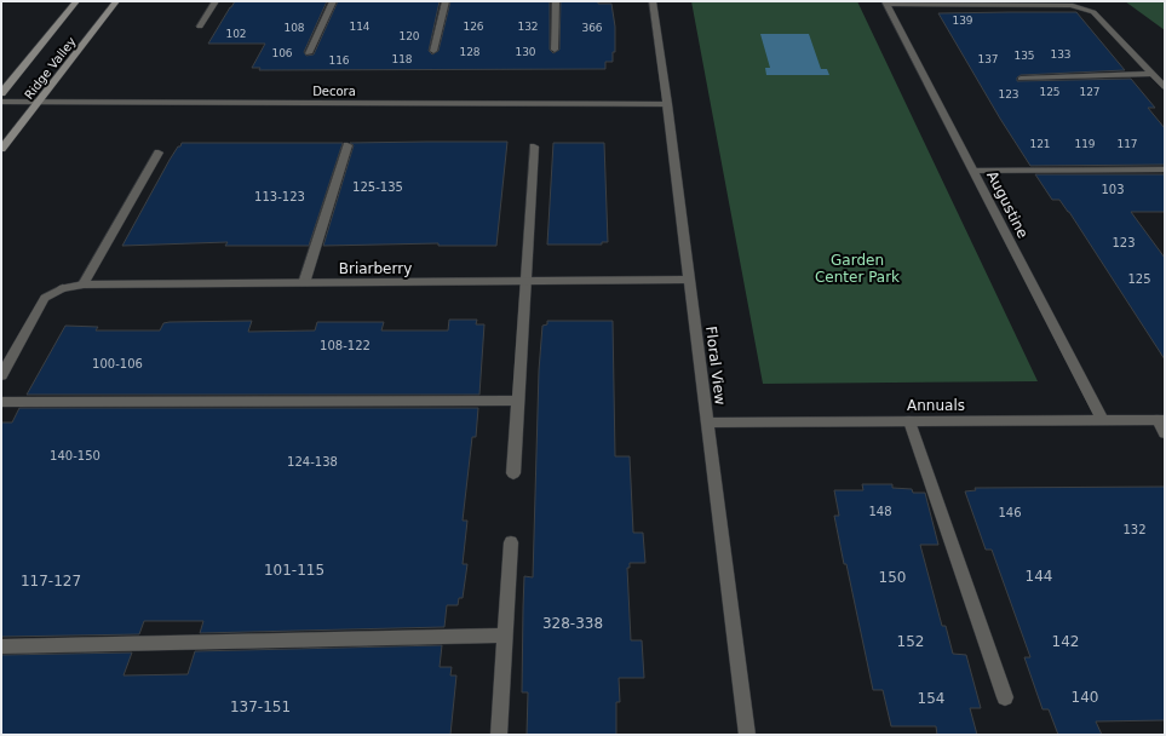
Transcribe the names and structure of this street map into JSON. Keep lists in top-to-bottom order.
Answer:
{
  "streets": {
    "main road": ["Ridge Valley"],
    "street": [
      "Decora",
      "Augustine",
      "Briarberry",
      "Floral View",
      "Annuals"
    ]
  },
  "crossings": [
    ["Ridge Valley", "Decora"],
    ["Decora", "Floral View"],
    ["Augustine", "Annuals"],
    ["Briarberry", "Floral View"],
    ["Floral View", "Annuals"]
  ],
  "parks": ["Garden Center Park"],
  "house_numbers": [
    "139",
    "114",
    "126",
    "132",
    "108",
    "366",
    "102",
    "120",
    "128",
    "130",
    "106",
    "133",
    "135",
    "118",
    "137",
    "116",
    "125",
    "127",
    "123",
    "121",
    "119",
    "117",
    "125-135",
    "103",
    "113-123",
    "123",
    "125",
    "108-122",
    "100-106",
    "140-150",
    "124-138",
    "148",
    "146",
    "132",
    "101-115",
    "144",
    "150",
    "117-127",
    "328-338",
    "152",
    "142",
    "140",
    "154",
    "137-151"
  ]
}
